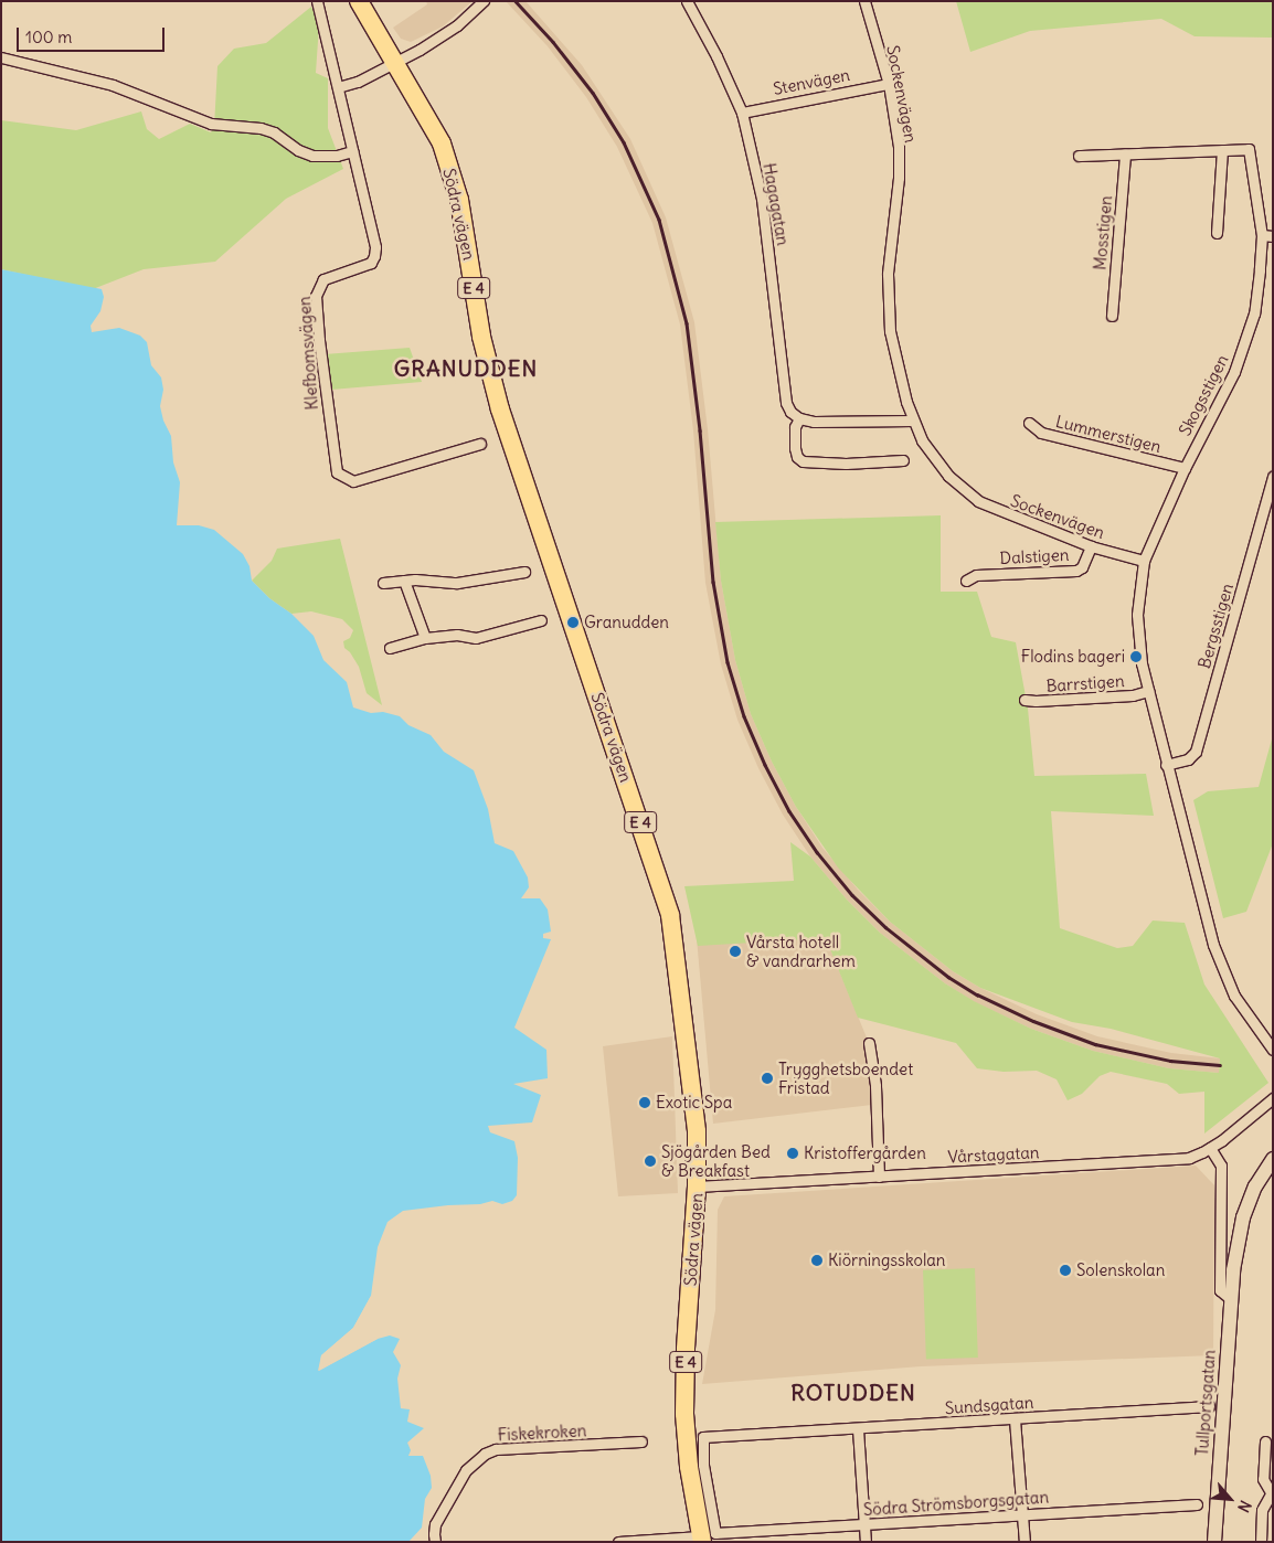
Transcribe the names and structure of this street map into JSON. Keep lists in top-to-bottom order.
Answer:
{
  "streets": {
    "highway": ["Södra vägen", "E 4"],
    "main road": ["Tullportsgatan"],
    "street": [
      "Stenvägen",
      "Sockenvägen",
      "Hagagatan",
      "Mosstigen",
      "Klefbomsvägen",
      "Skogsstigen",
      "Lummerstigen",
      "Dalstigen",
      "Bergsstigen",
      "Barrstigen",
      "Vårstagatan",
      "Sundsgatan",
      "Fiskekroken",
      "Södra Strömsborgsgatan"
    ]
  },
  "crossings": [
    ["Stenvägen", "Sockenvägen"],
    ["Stenvägen", "Hagagatan"],
    ["Sockenvägen", "Skogsstigen"],
    ["Sockenvägen", "Dalstigen"],
    ["Södra vägen", "Vårstagatan"],
    ["Södra vägen", "Sundsgatan"],
    ["Södra vägen", "Södra Strömsborgsgatan"],
    ["Skogsstigen", "Lummerstigen"],
    ["Vårstagatan", "Tullportsgatan"],
    ["Sundsgatan", "Södra Strömsborgsgatan"]
  ],
  "districts": ["GRANUDDEN", "ROTUDDEN"],
  "places": [
    "Granudden",
    "Flodins bageri",
    "Vårsta hotell & vandrarhem",
    "Trygghetsboendet Fristad",
    "Exotic Spa",
    "Kristoffergården",
    "Sjögården Bed & Breakfast",
    "Kiörningsskolan",
    "Solenskolan"
  ],
  "scale_bar": "100 m",
  "north": "bottom right"
}
